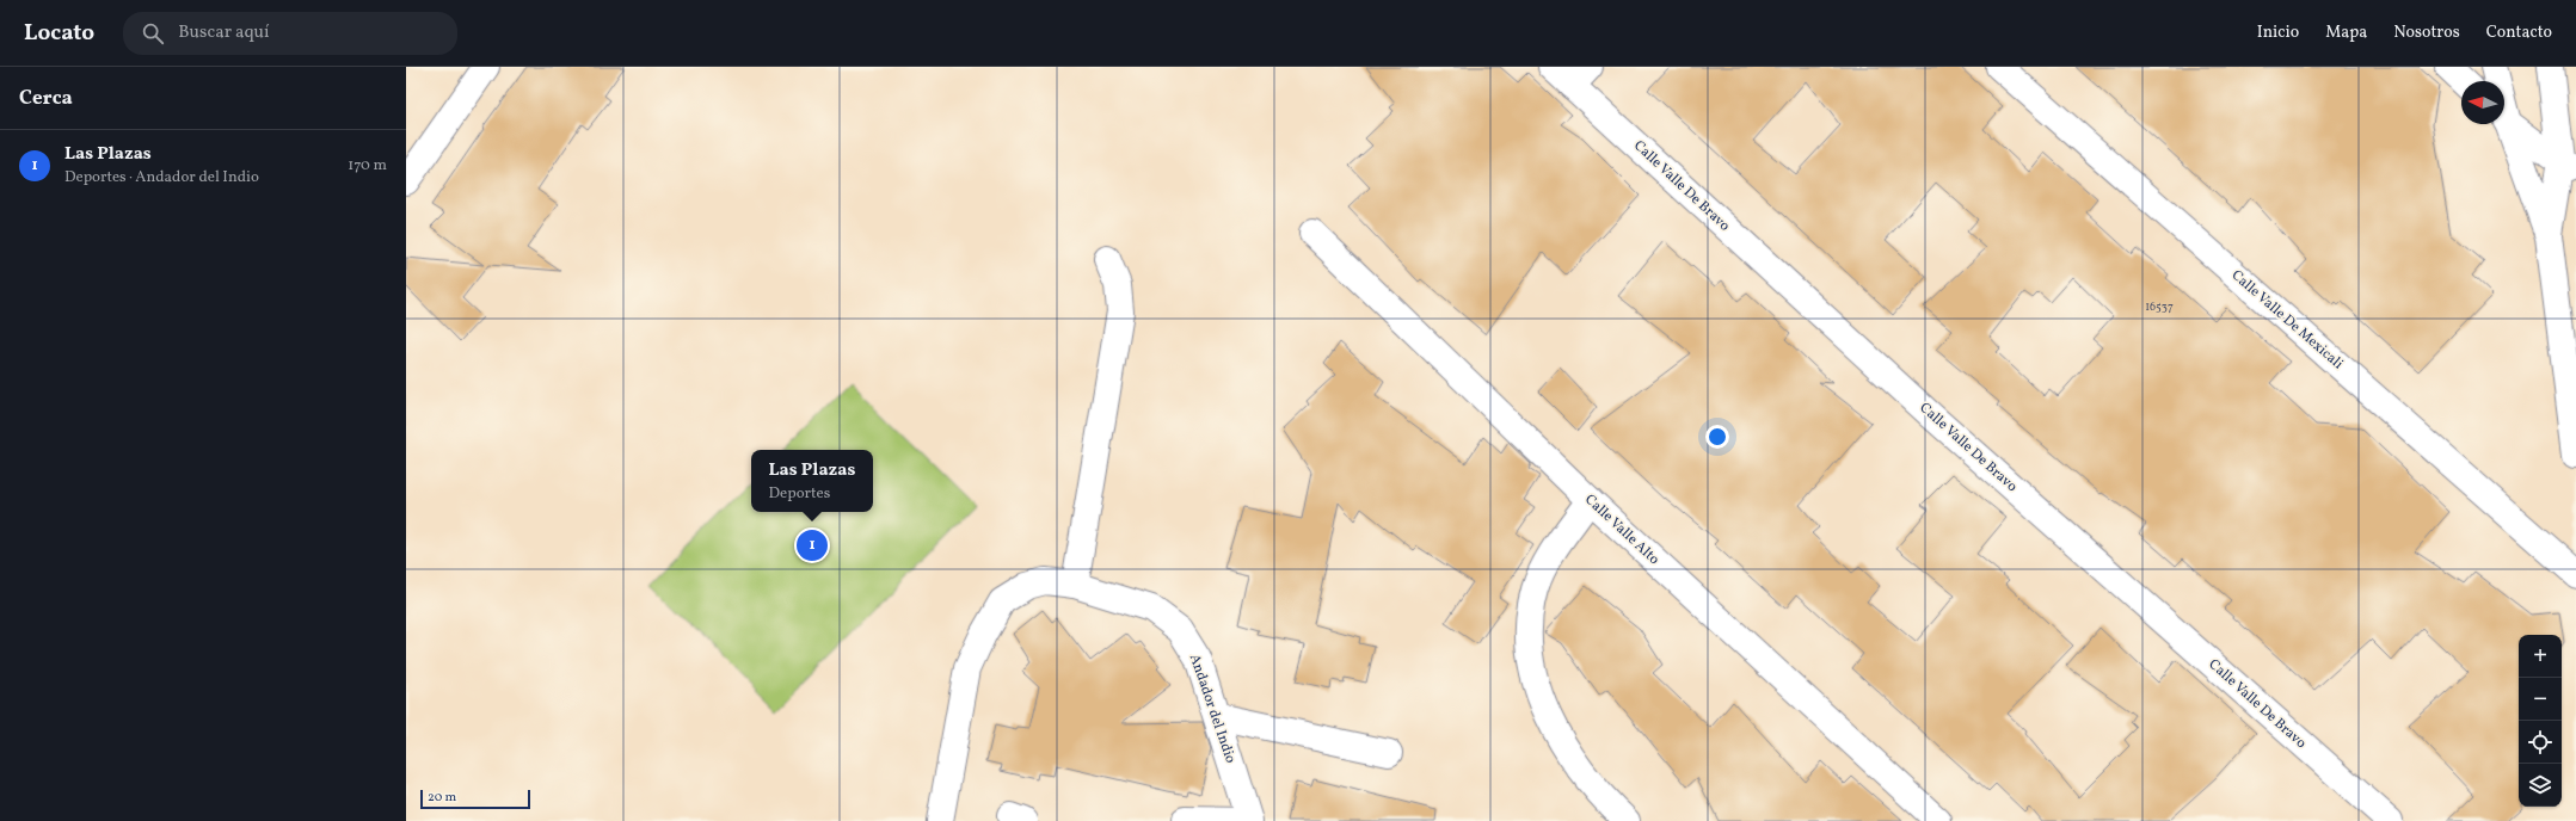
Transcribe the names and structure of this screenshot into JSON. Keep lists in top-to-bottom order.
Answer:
{
  "streets": {
    "street": [
      "Calle Valle De Bravo",
      "Calle Valle De Mexicali",
      "Calle Valle Alto",
      "Andador del Indio"
    ]
  },
  "house_numbers": ["16537"],
  "scale_bar": "20 m",
  "north": "left",
  "page": {
    "header": "Locato",
    "search": "Buscar aquí",
    "nav": [
      "Inicio",
      "Mapa",
      "Nosotros",
      "Contacto"
    ],
    "heading": "Cerca",
    "list": [
      {
        "mark": "1",
        "name": "Las Plazas",
        "note": "Deportes · Andador del Indio",
        "value": "170 m"
      }
    ],
    "popup": ["Las Plazas", "Deportes"],
    "pins": "1",
    "map_buttons": ["+", "−"],
    "scale": "20 m"
  }
}
